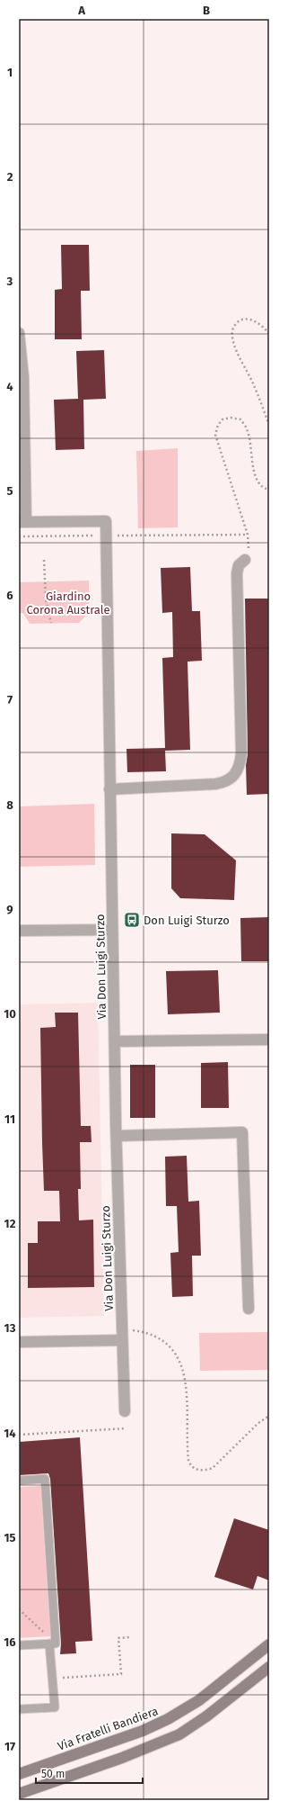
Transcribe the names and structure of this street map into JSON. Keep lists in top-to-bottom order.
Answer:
{
  "streets": {
    "street": ["Via Don Luigi Sturzo", "Via Fratelli Bandiera"]
  },
  "parks": ["Giardino Corona Australe"],
  "places": {
    "bus stop": ["Don Luigi Sturzo"]
  },
  "scale_bar": "50 m",
  "grid": {
    "columns": ["A", "B"],
    "rows": [
      "1",
      "2",
      "3",
      "4",
      "5",
      "6",
      "7",
      "8",
      "9",
      "10",
      "11",
      "12",
      "13",
      "14",
      "15",
      "16",
      "17"
    ]
  }
}
